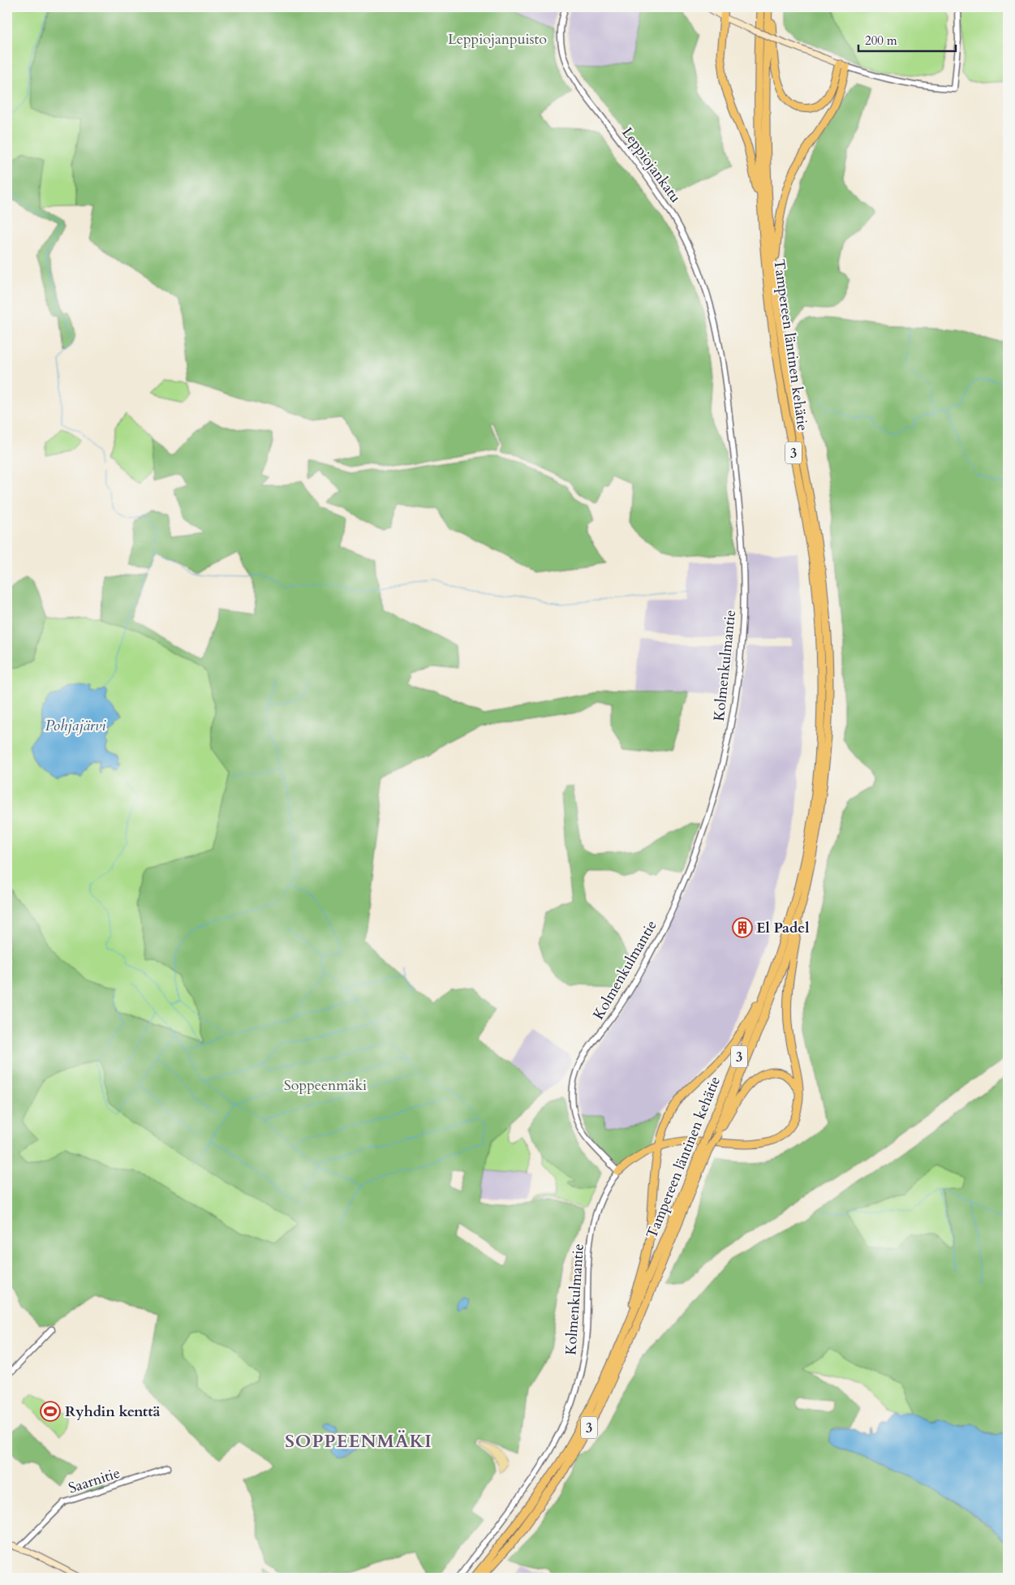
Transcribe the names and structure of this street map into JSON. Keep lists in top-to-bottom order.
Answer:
{
  "streets": {
    "highway": ["Tampereen läntinen kehätie", "3"],
    "street": ["Leppiojankatu", "Kolmenkulmantie", "Saarnitie"]
  },
  "crossings": [
    ["Leppiojankatu", "Kolmenkulmantie"]
  ],
  "districts": ["SOPPEENMÄKI"],
  "water": ["Pohjajärvi"],
  "parks": ["Leppiojanpuisto", "Soppeenmäki"],
  "places": {
    "building": ["El Padel"],
    "sports": ["Ryhdin kenttä"]
  },
  "scale_bar": "200 m"
}
